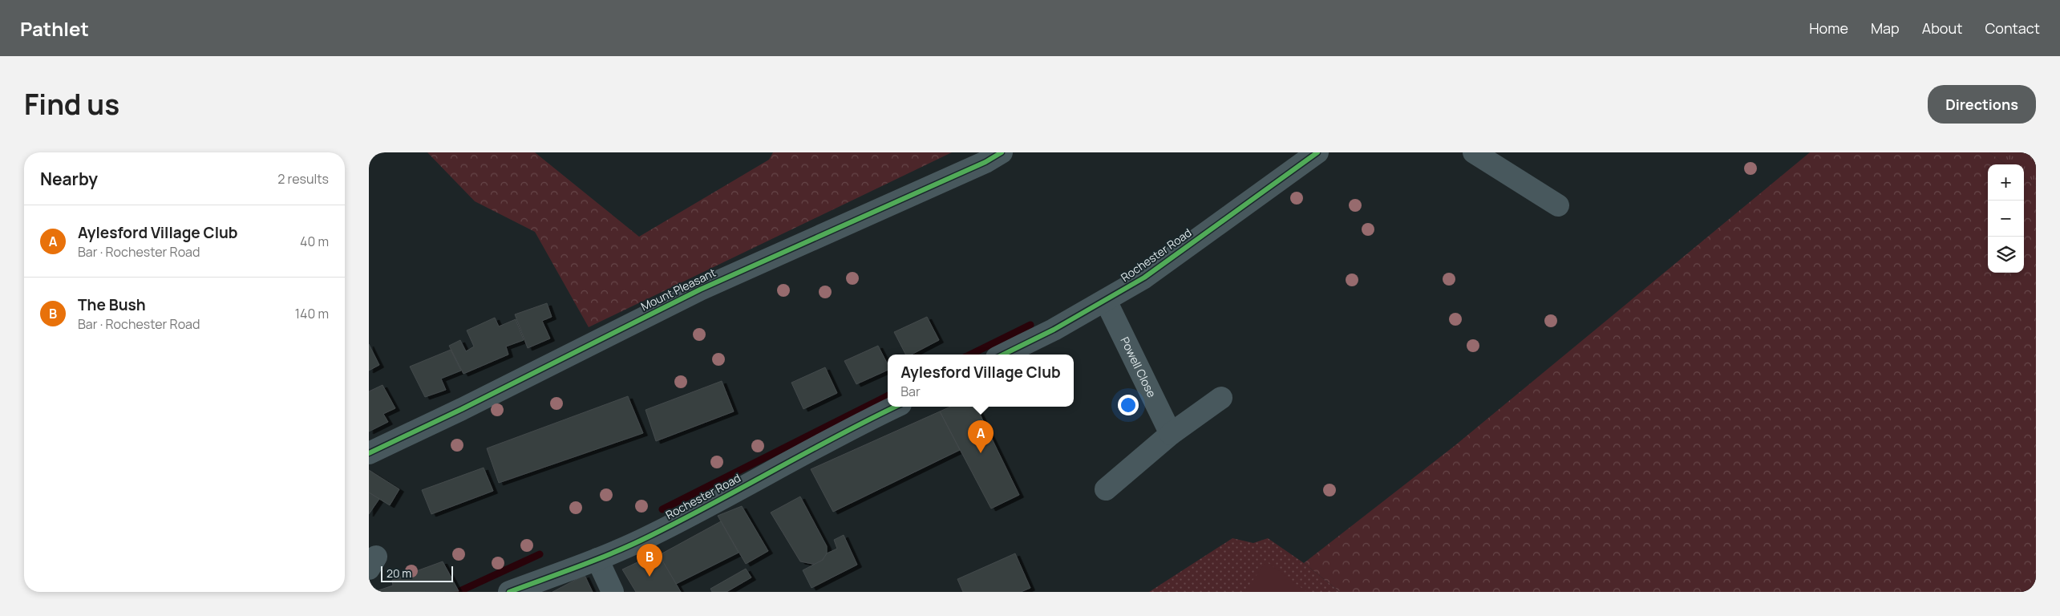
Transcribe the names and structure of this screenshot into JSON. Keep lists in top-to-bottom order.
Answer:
{
  "streets": {
    "street": ["Rochester Road", "Mount Pleasant", "Powell Close"]
  },
  "crossings": [
    ["Rochester Road", "Powell Close"]
  ],
  "scale_bar": "20 m",
  "page": {
    "header": "Pathlet",
    "nav": [
      "Home",
      "Map",
      "About",
      "Contact"
    ],
    "title": "Find us",
    "buttons": "Directions",
    "heading": ["Nearby", "2 results"],
    "map_buttons": ["+", "−"],
    "list": [
      {
        "mark": "A",
        "name": "Aylesford Village Club",
        "note": "Bar · Rochester Road",
        "value": "40 m"
      },
      {
        "mark": "B",
        "name": "The Bush",
        "note": "Bar · Rochester Road",
        "value": "140 m"
      }
    ],
    "popup": ["Aylesford Village Club", "Bar"],
    "pins": ["A", "B"],
    "scale": "20 m"
  }
}
